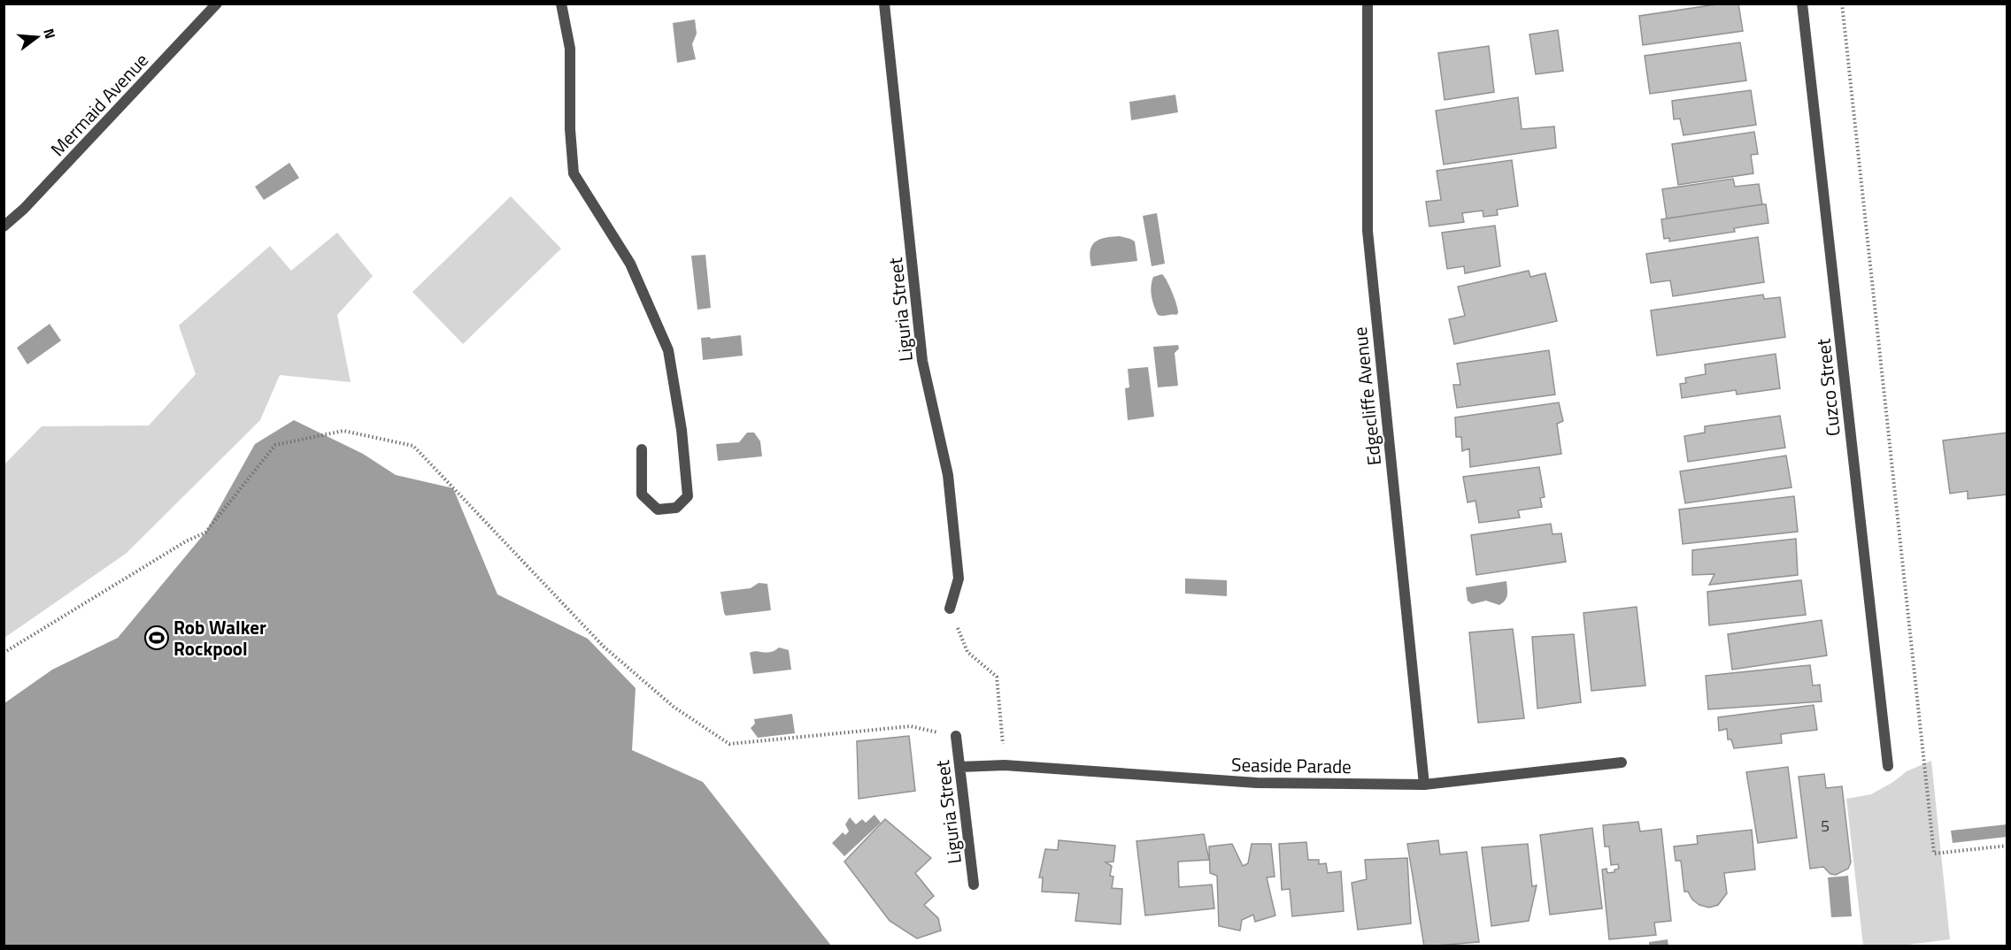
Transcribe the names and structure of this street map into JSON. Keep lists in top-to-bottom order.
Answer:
{
  "streets": {
    "street": [
      "Mermaid Avenue",
      "Liguria Street",
      "Cuzco Street",
      "Edgecliffe Avenue",
      "Seaside Parade"
    ]
  },
  "crossings": [
    ["Liguria Street", "Seaside Parade"],
    ["Edgecliffe Avenue", "Seaside Parade"]
  ],
  "places": {
    "sports": ["Rob Walker Rockpool"]
  },
  "house_numbers": ["5"],
  "north": "right"
}
